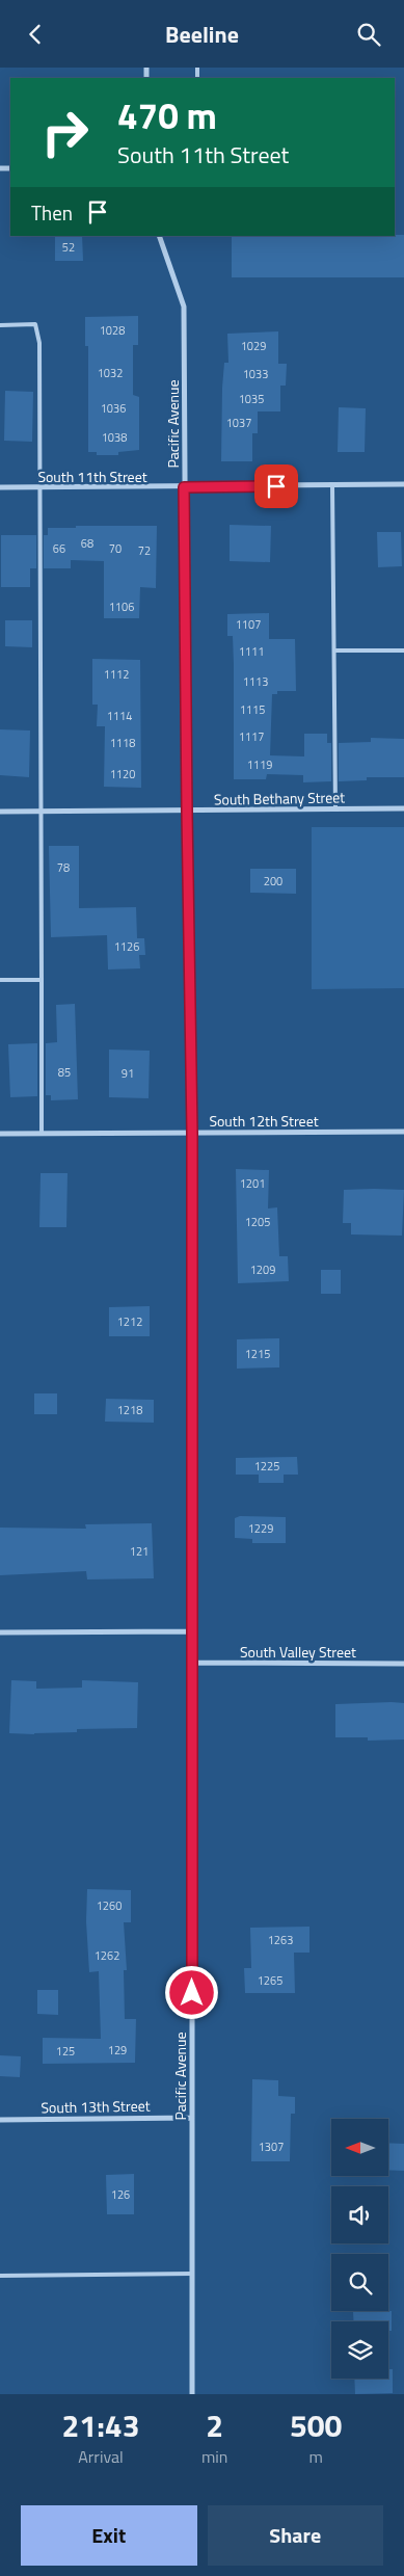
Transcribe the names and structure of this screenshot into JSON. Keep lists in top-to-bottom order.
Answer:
{
  "streets": {
    "street": [
      "Pacific Avenue",
      "South 11th Street",
      "South Bethany Street",
      "South 12th Street",
      "South Valley Street",
      "South 13th Street"
    ]
  },
  "crossings": [
    ["Pacific Avenue", "South 11th Street"],
    ["Pacific Avenue", "South Bethany Street"],
    ["Pacific Avenue", "South 12th Street"],
    ["Pacific Avenue", "South Valley Street"],
    ["Pacific Avenue", "South 13th Street"]
  ],
  "house_numbers": [
    "52",
    "1028",
    "1029",
    "1032",
    "1033",
    "1035",
    "1036",
    "1037",
    "1038",
    "68",
    "66",
    "70",
    "72",
    "1106",
    "1107",
    "1111",
    "1112",
    "1113",
    "1115",
    "1114",
    "1117",
    "1118",
    "1119",
    "1120",
    "78",
    "200",
    "1126",
    "85",
    "91",
    "1201",
    "1205",
    "1209",
    "1212",
    "1215",
    "1218",
    "1225",
    "1229",
    "121",
    "1260",
    "1263",
    "1262",
    "1265",
    "129",
    "125",
    "1307",
    "126"
  ],
  "north": "left",
  "page": {
    "header": "Beeline",
    "turn": ["470 m", "South 11th Street"],
    "then": "Then",
    "eta": [
      "21:43",
      "Arrival",
      "2",
      "min",
      "500",
      "m"
    ],
    "buttons": ["Exit", "Share"]
  }
}
